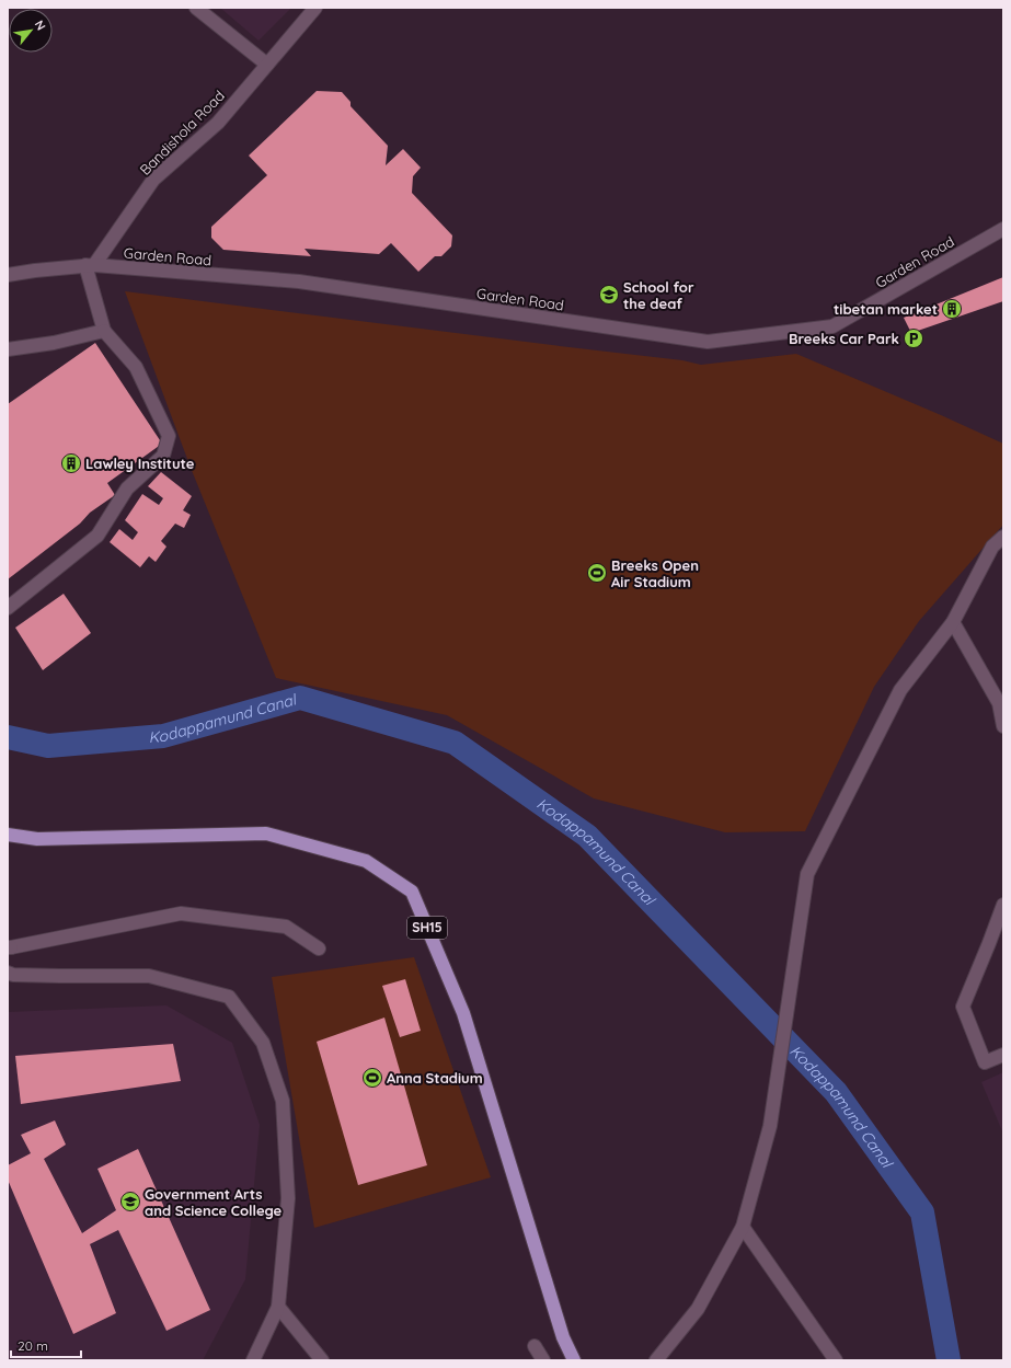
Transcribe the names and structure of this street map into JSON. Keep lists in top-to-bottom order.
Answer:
{
  "streets": {
    "main road": ["SH15"],
    "street": ["Bandishola Road", "Garden Road"]
  },
  "crossings": [
    ["Bandishola Road", "Garden Road"]
  ],
  "water": ["Kodappamund Canal"],
  "places": {
    "school or university": ["School for the deaf", "Government Arts and Science College"],
    "building": ["tibetan market", "Lawley Institute"],
    "parking": ["Breeks Car Park"],
    "sports": ["Breeks Open Air Stadium", "Anna Stadium"]
  },
  "scale_bar": "20 m",
  "north": "top right"
}
